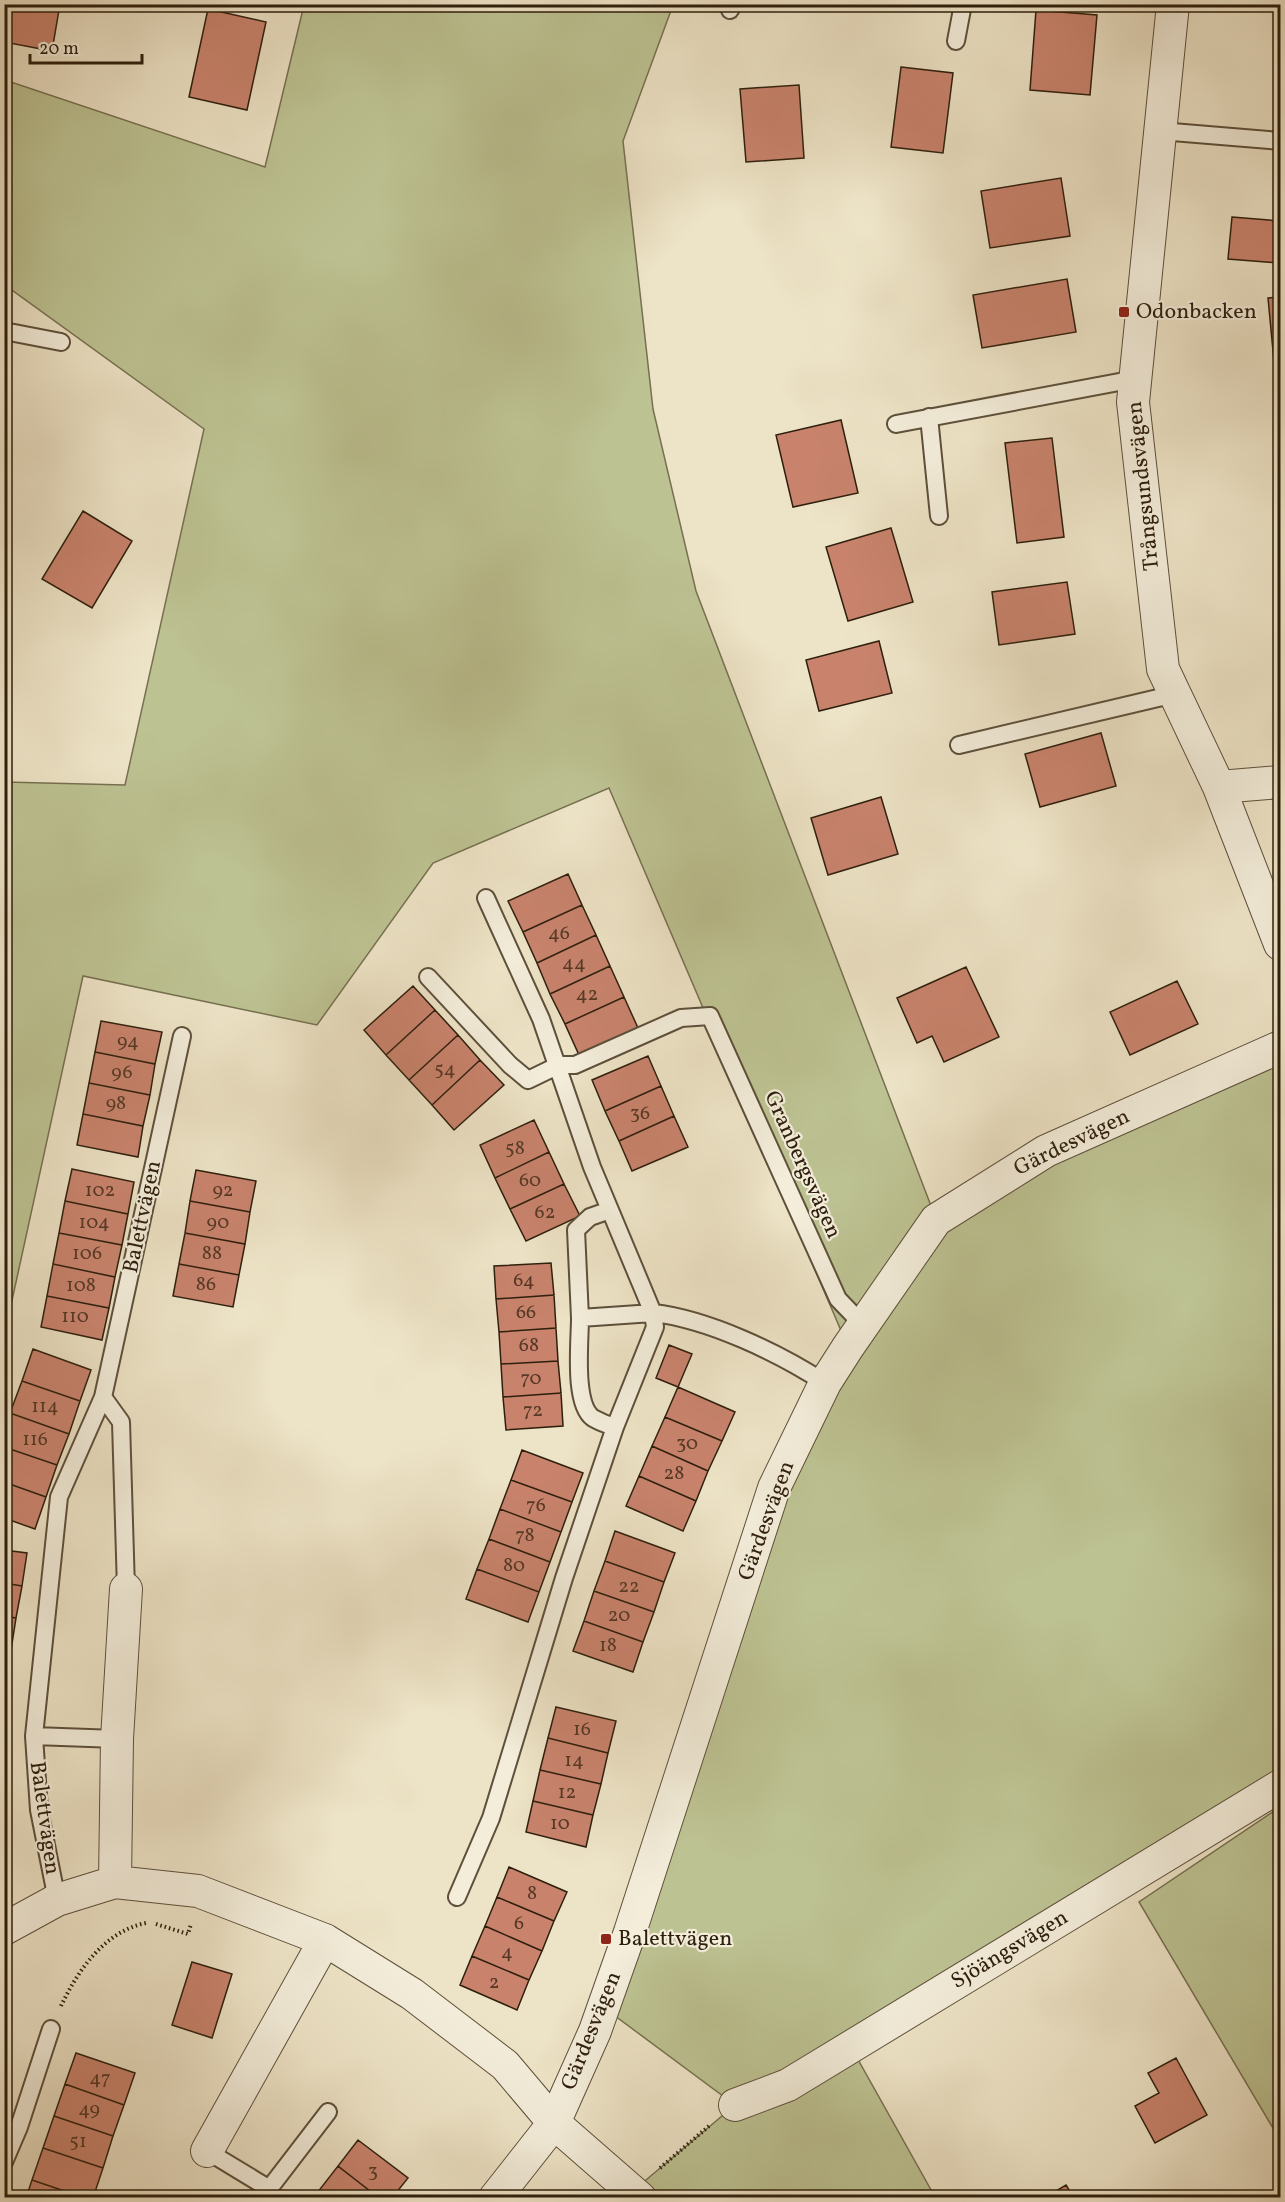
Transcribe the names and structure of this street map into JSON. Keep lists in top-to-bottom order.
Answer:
{
  "streets": {
    "street": [
      "Trångsundsvägen",
      "Gärdesvägen",
      "Balettvägen",
      "Sjöängsvägen"
    ],
    "lane": ["Granbergsvägen"]
  },
  "crossings": [
    ["Gärdesvägen", "Granbergsvägen"],
    ["Gärdesvägen", "Balettvägen"]
  ],
  "places": {
    "transit": ["Odonbacken", "Balettvägen"]
  },
  "house_numbers": [
    "46",
    "44",
    "42",
    "94",
    "54",
    "96",
    "98",
    "36",
    "58",
    "60",
    "102",
    "92",
    "62",
    "104",
    "90",
    "106",
    "88",
    "64",
    "86",
    "108",
    "66",
    "110",
    "68",
    "70",
    "114",
    "72",
    "116",
    "30",
    "28",
    "76",
    "78",
    "80",
    "22",
    "20",
    "18",
    "16",
    "14",
    "12",
    "10",
    "8",
    "6",
    "4",
    "2",
    "47",
    "49",
    "51",
    "3"
  ],
  "scale_bar": "20 m"
}
